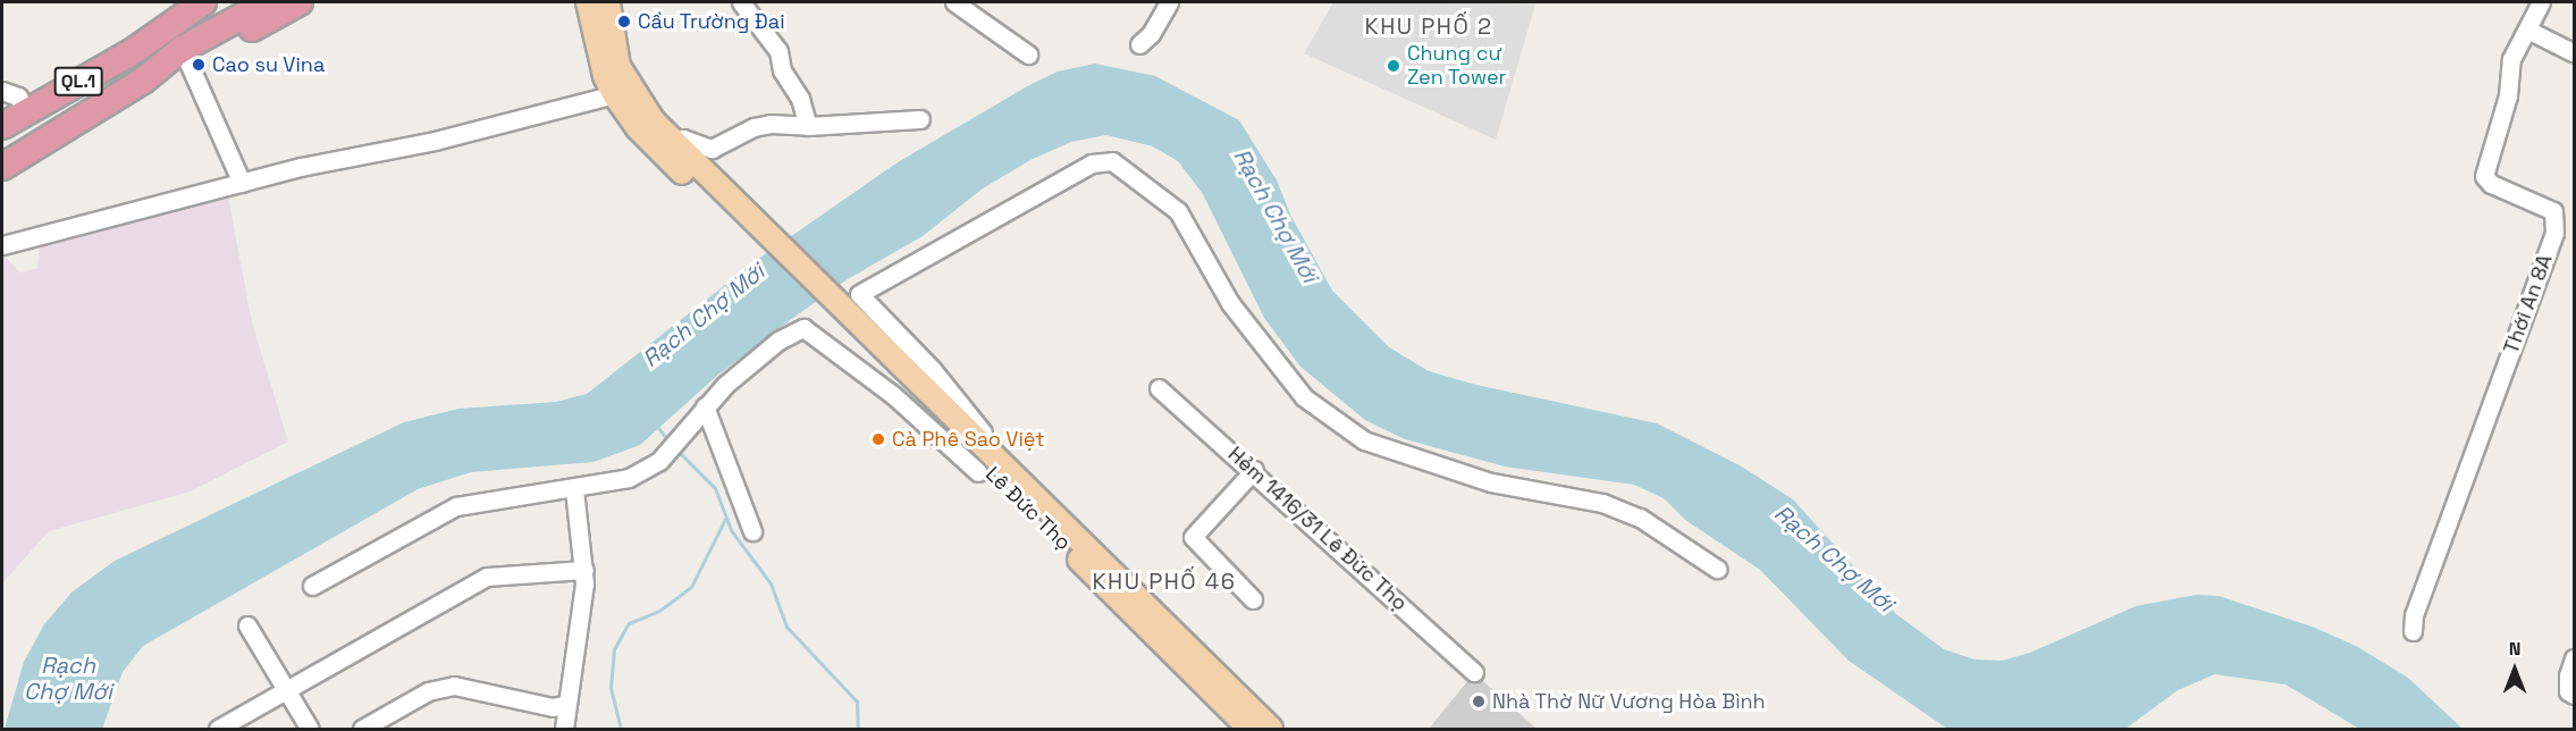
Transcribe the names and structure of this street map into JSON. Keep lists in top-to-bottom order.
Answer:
{
  "streets": {
    "highway": ["QL.1"],
    "main road": ["Lê Đức Thọ"],
    "street": ["Thới An 8A", "Hẻm 1416/31 Lê Đức Thọ"]
  },
  "districts": ["KHU PHỐ 2", "KHU PHỐ 46"],
  "water": ["Rạch Chợ Mới"],
  "places": [
    "Cầu Trường Đai",
    "Cao su Vina",
    "Chung cư Zen Tower",
    "Cà Phê Sao Việt",
    "Nhà Thờ Nữ Vương Hòa Bình"
  ],
  "north": "top"
}
